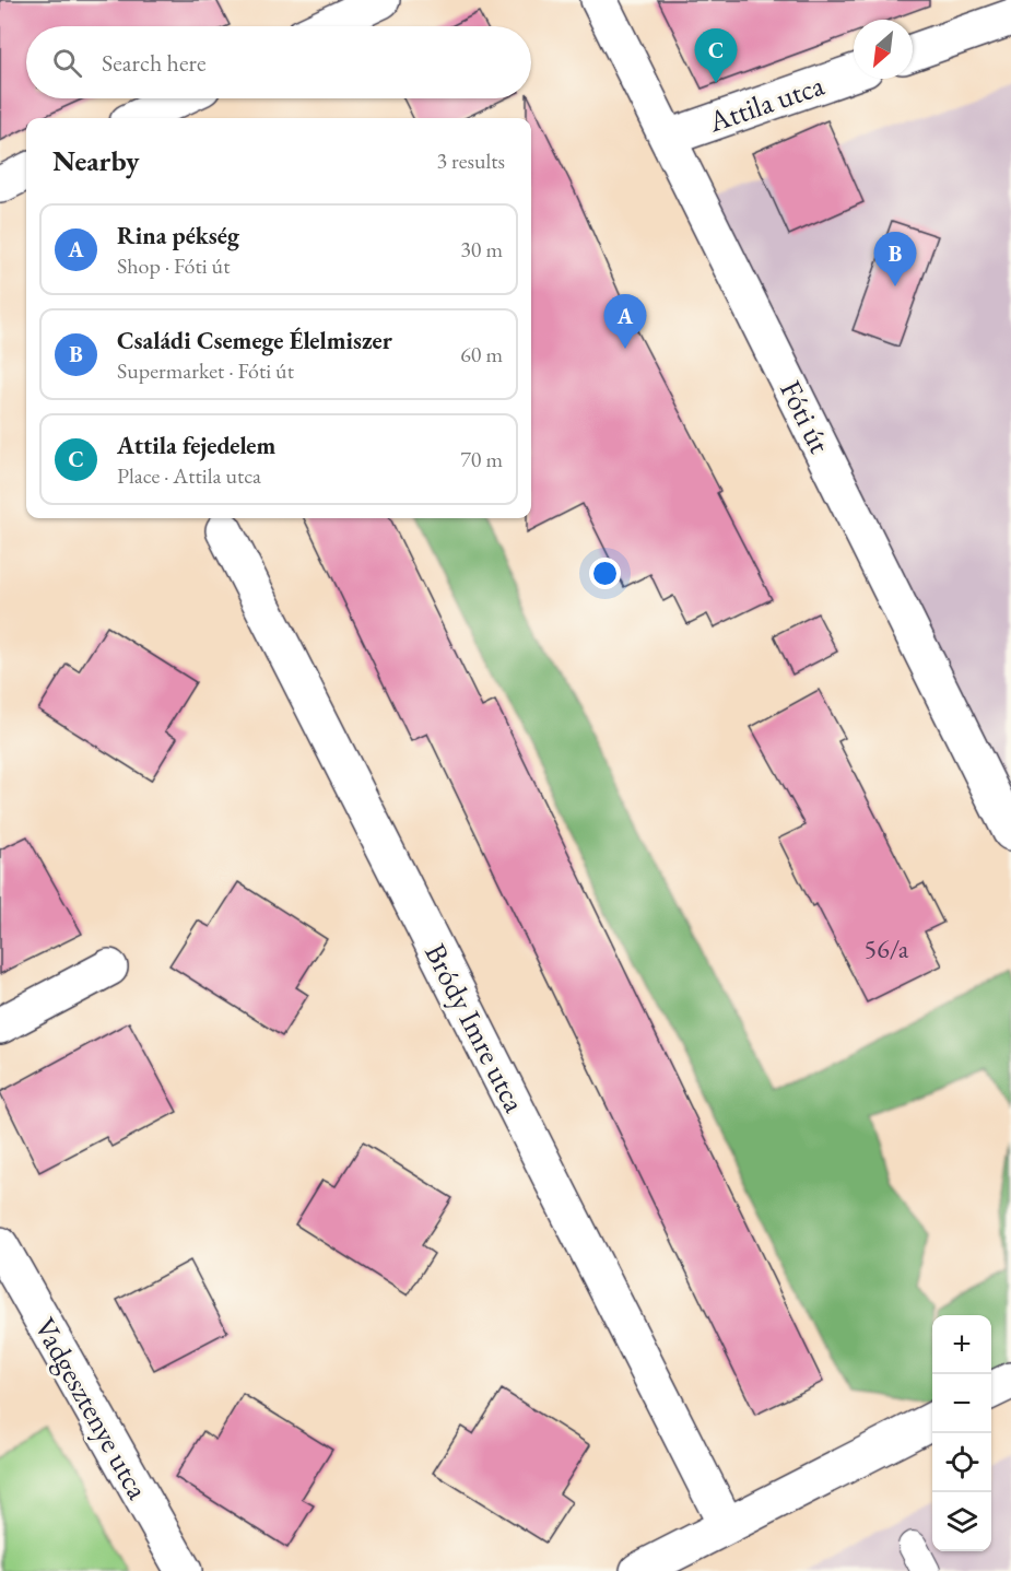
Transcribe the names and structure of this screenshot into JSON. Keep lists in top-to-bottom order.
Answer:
{
  "streets": {
    "street": [
      "Attila utca",
      "Fóti út",
      "Bródy Imre utca",
      "Vadgesztenye utca"
    ]
  },
  "crossings": [
    ["Attila utca", "Fóti út"]
  ],
  "house_numbers": ["56/a"],
  "north": "bottom left",
  "page": {
    "search": "Search here",
    "pins": ["C", "B", "A"],
    "heading": ["Nearby", "3 results"],
    "list": [
      {
        "mark": "A",
        "name": "Rina pékség",
        "note": "Shop · Fóti út",
        "value": "30 m"
      },
      {
        "mark": "B",
        "name": "Családi Csemege Élelmiszer",
        "note": "Supermarket · Fóti út",
        "value": "60 m"
      },
      {
        "mark": "C",
        "name": "Attila fejedelem",
        "note": "Place · Attila utca",
        "value": "70 m"
      }
    ],
    "map_buttons": ["+", "−"]
  }
}
